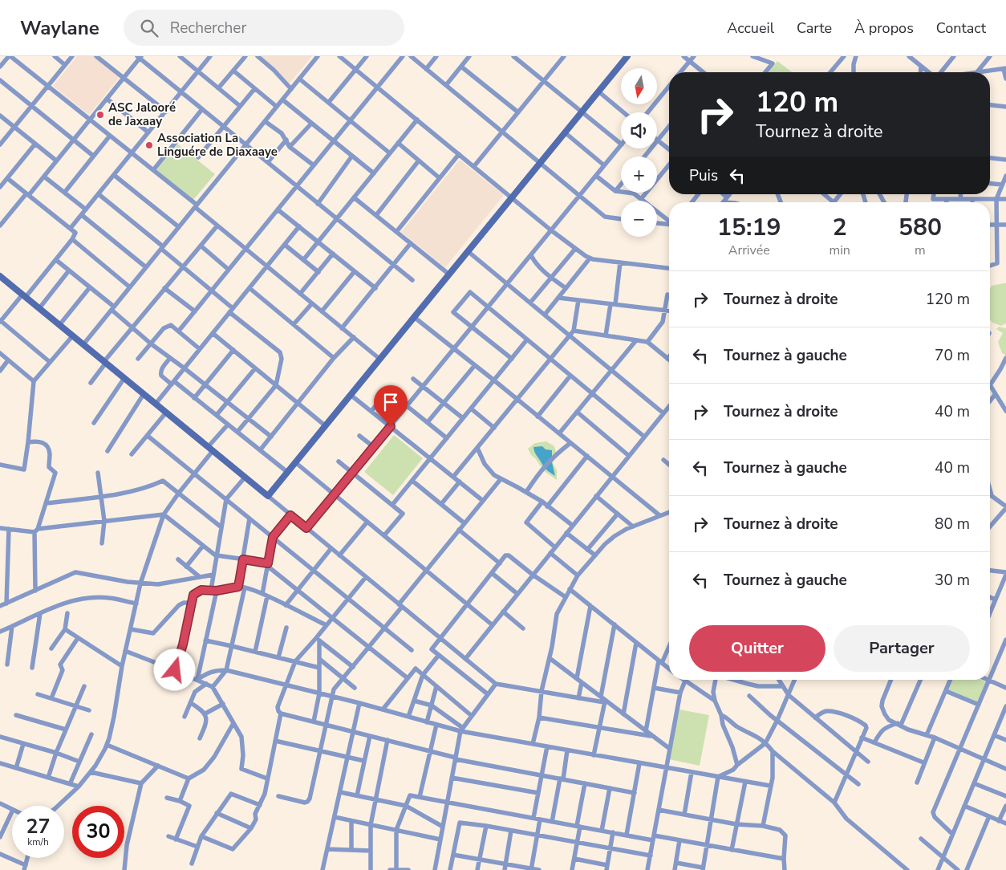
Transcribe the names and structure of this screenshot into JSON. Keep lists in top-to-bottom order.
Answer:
{
  "places": ["ASC Jalooré de Jaxaay", "Association La Linguére de Diaxaaye"],
  "north": "bottom",
  "page": {
    "header": "Waylane",
    "search": "Rechercher",
    "nav": [
      "Accueil",
      "Carte",
      "À propos",
      "Contact"
    ],
    "map_buttons": ["+", "−"],
    "turn": ["120 m", "Tournez à droite"],
    "then": "Puis",
    "eta": [
      "15:19",
      "Arrivée",
      "2",
      "min",
      "580",
      "m"
    ],
    "list": [
      {
        "name": "Tournez à droite",
        "value": "120 m"
      },
      {
        "name": "Tournez à gauche",
        "value": "70 m"
      },
      {
        "name": "Tournez à droite",
        "value": "40 m"
      },
      {
        "name": "Tournez à gauche",
        "value": "40 m"
      },
      {
        "name": "Tournez à droite",
        "value": "80 m"
      },
      {
        "name": "Tournez à gauche",
        "value": "30 m"
      }
    ],
    "buttons": ["Quitter", "Partager"],
    "speed": "27 km/h",
    "limit": "30"
  }
}
